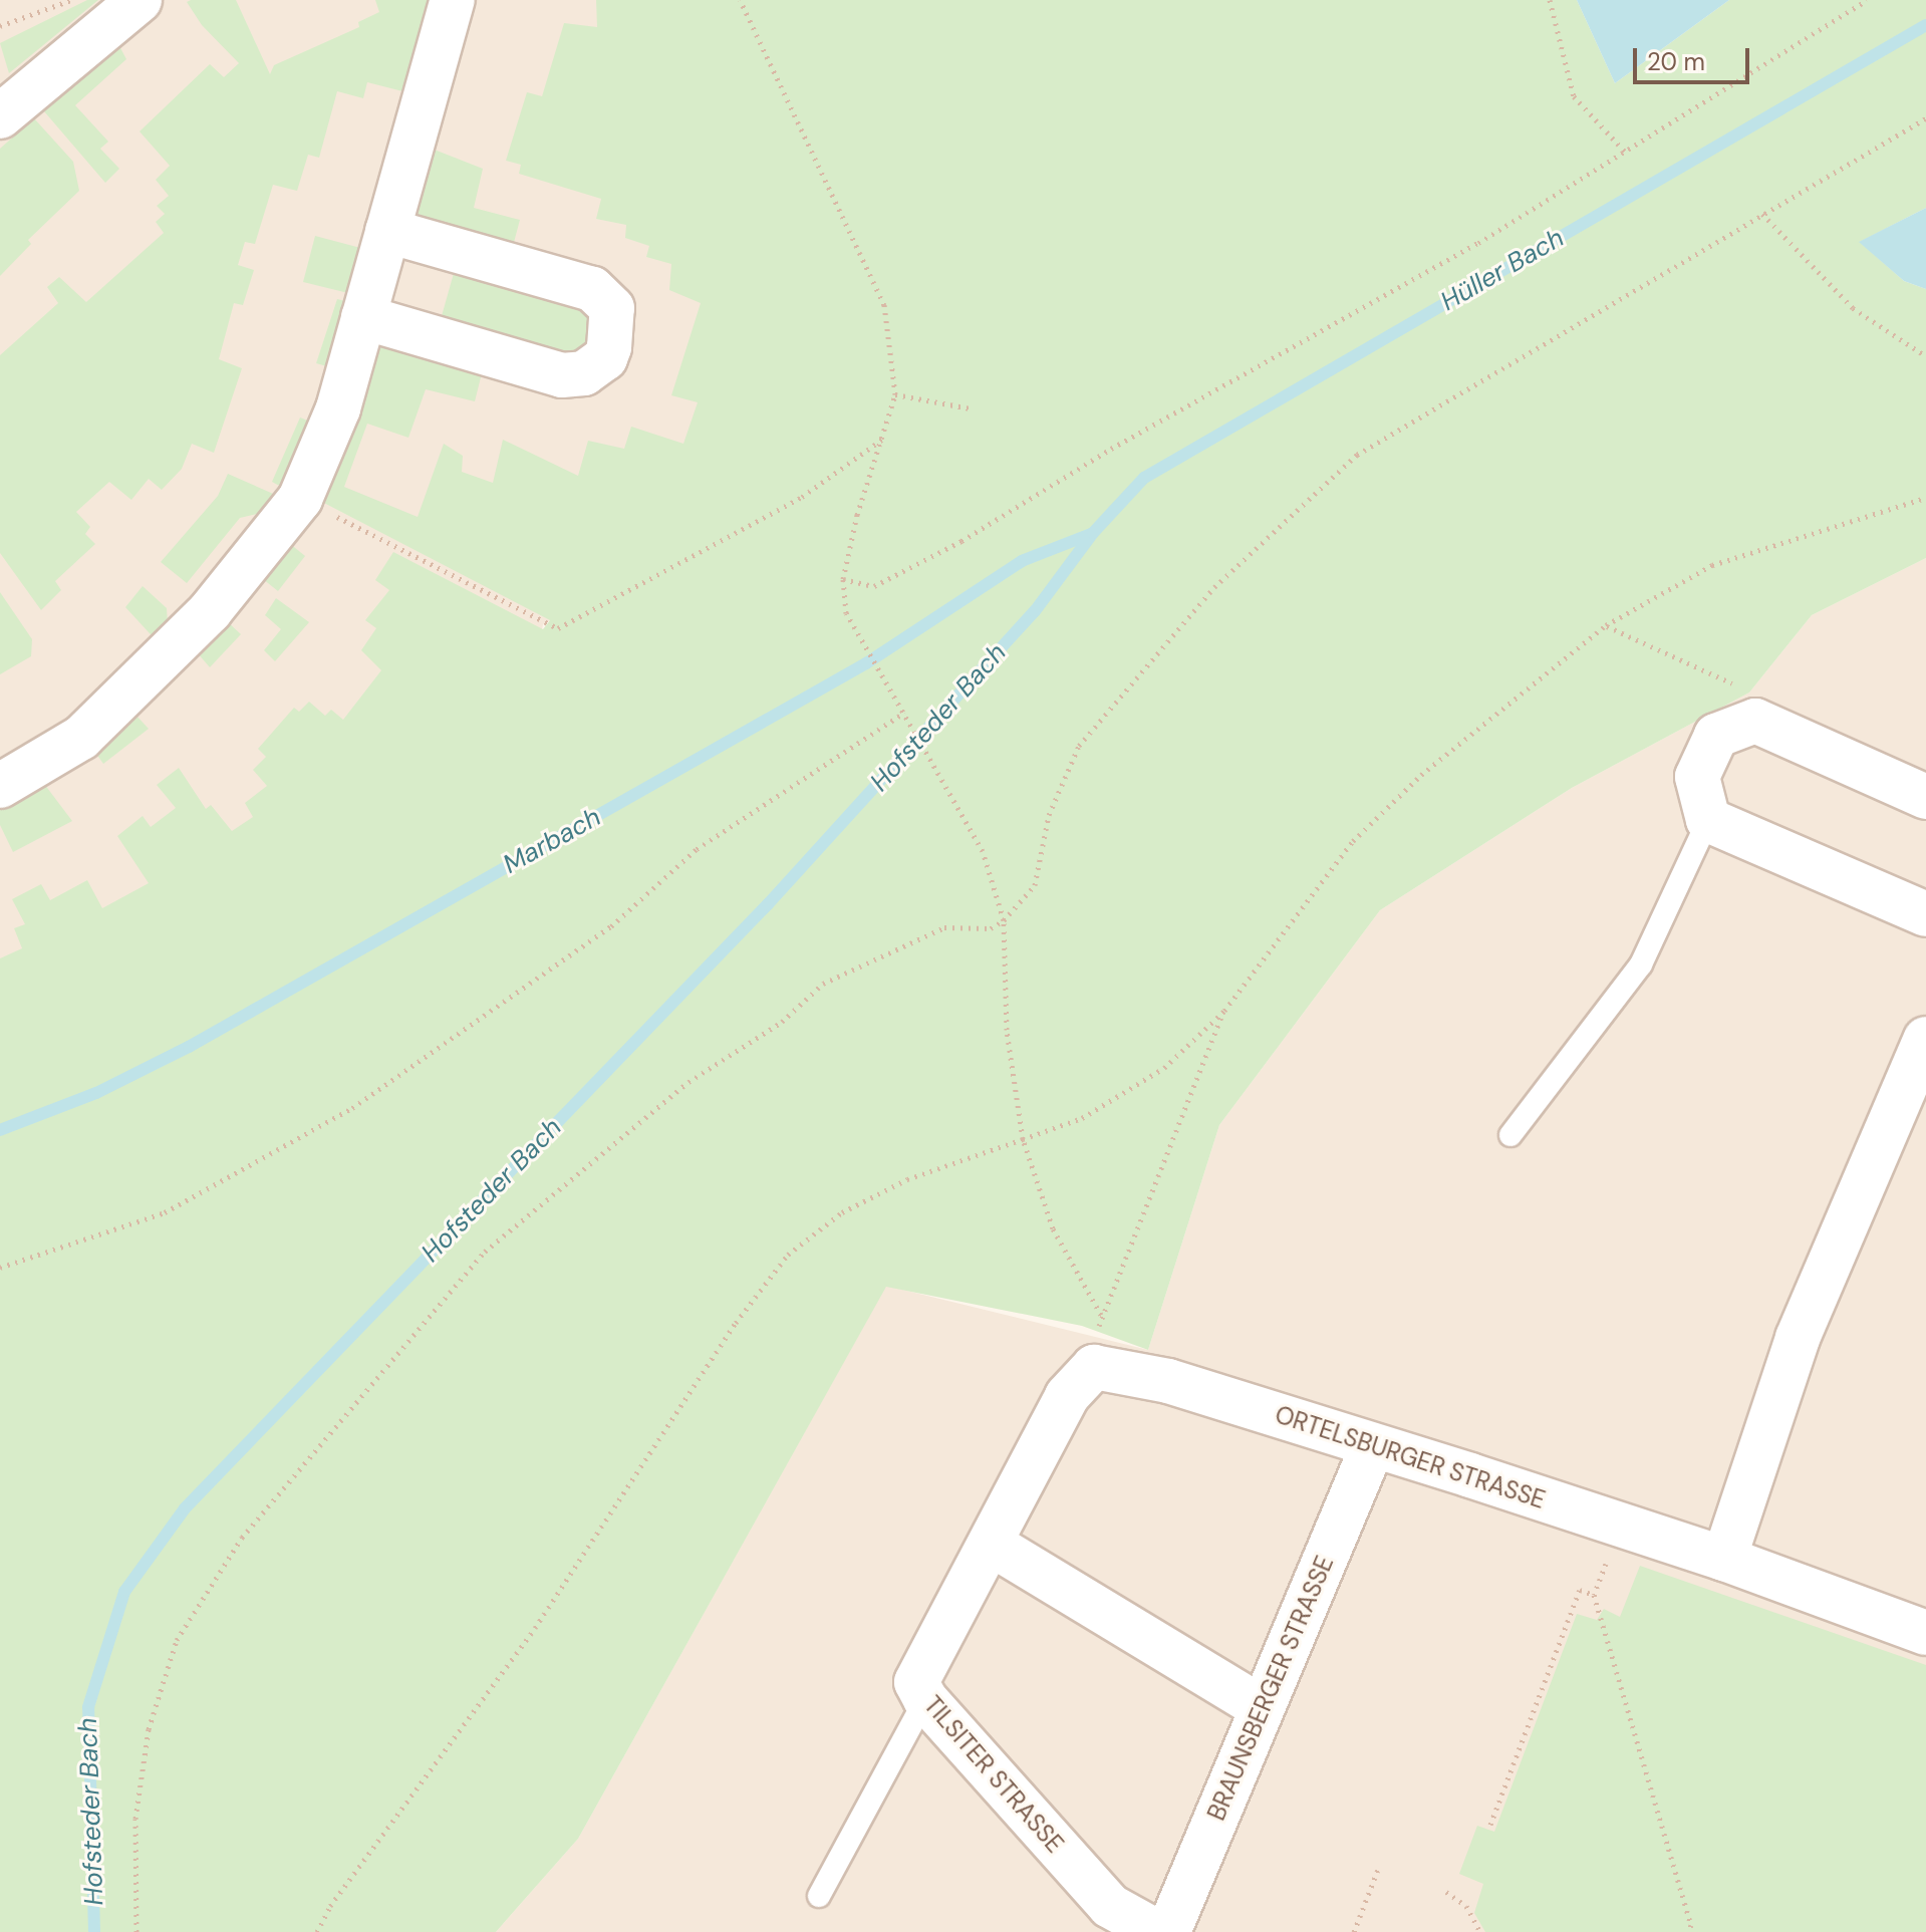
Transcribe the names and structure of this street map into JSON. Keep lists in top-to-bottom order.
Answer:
{
  "streets": {
    "street": ["ORTELSBURGER STRASSE", "BRAUNSBERGER STRASSE", "TILSITER STRASSE"]
  },
  "crossings": [
    ["ORTELSBURGER STRASSE", "BRAUNSBERGER STRASSE"],
    ["ORTELSBURGER STRASSE", "TILSITER STRASSE"]
  ],
  "water": ["Hüller Bach", "Hofsteder Bach", "Marbach"],
  "scale_bar": "20 m"
}
